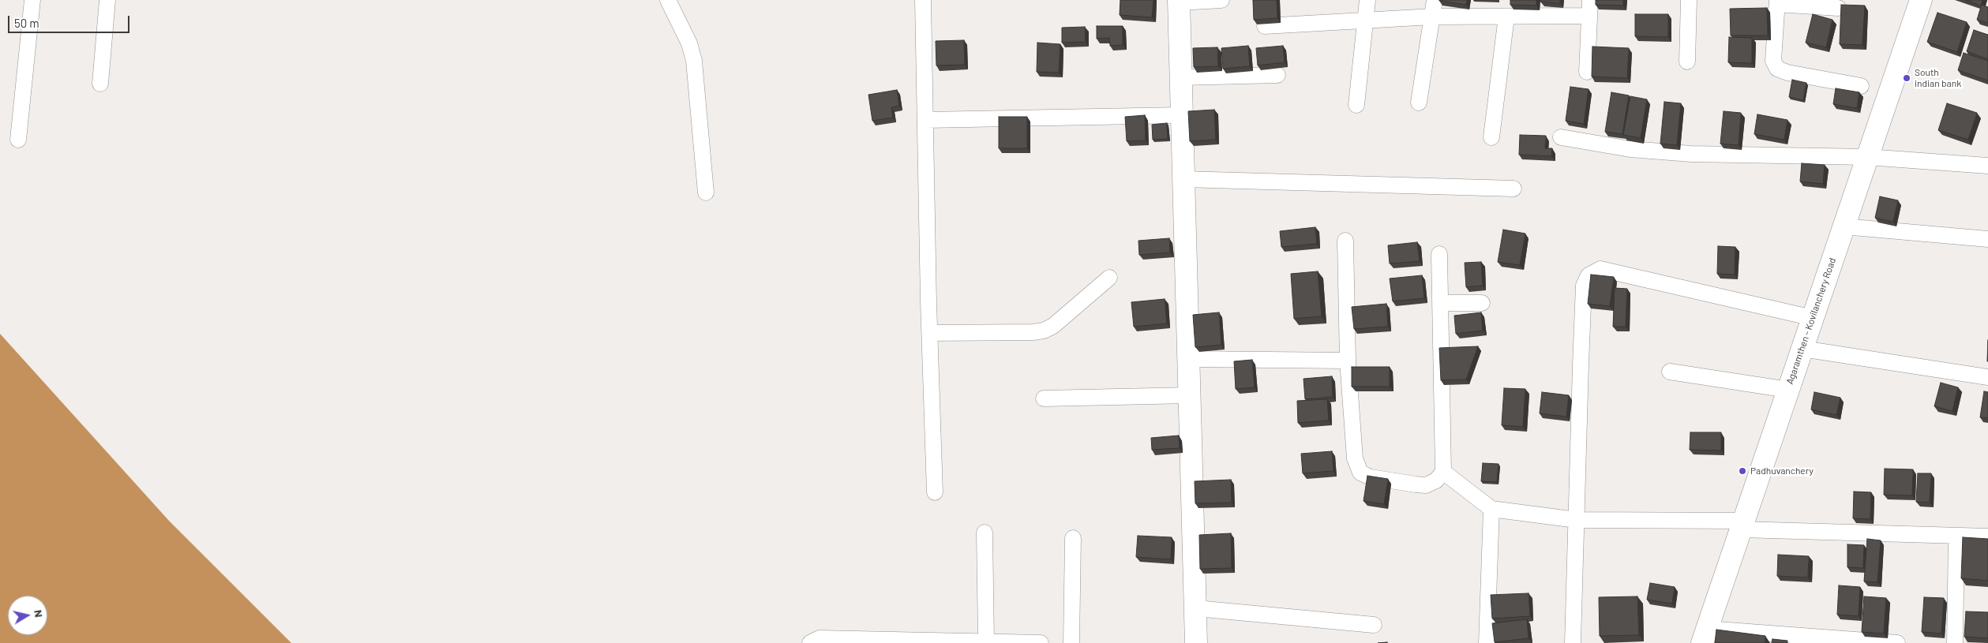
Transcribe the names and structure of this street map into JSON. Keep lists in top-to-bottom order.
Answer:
{
  "streets": {
    "main road": ["Agaramthen - Kovilanchery Road"]
  },
  "places": ["South indian bank", "Padhuvanchery"],
  "scale_bar": "50 m",
  "north": "right"
}
